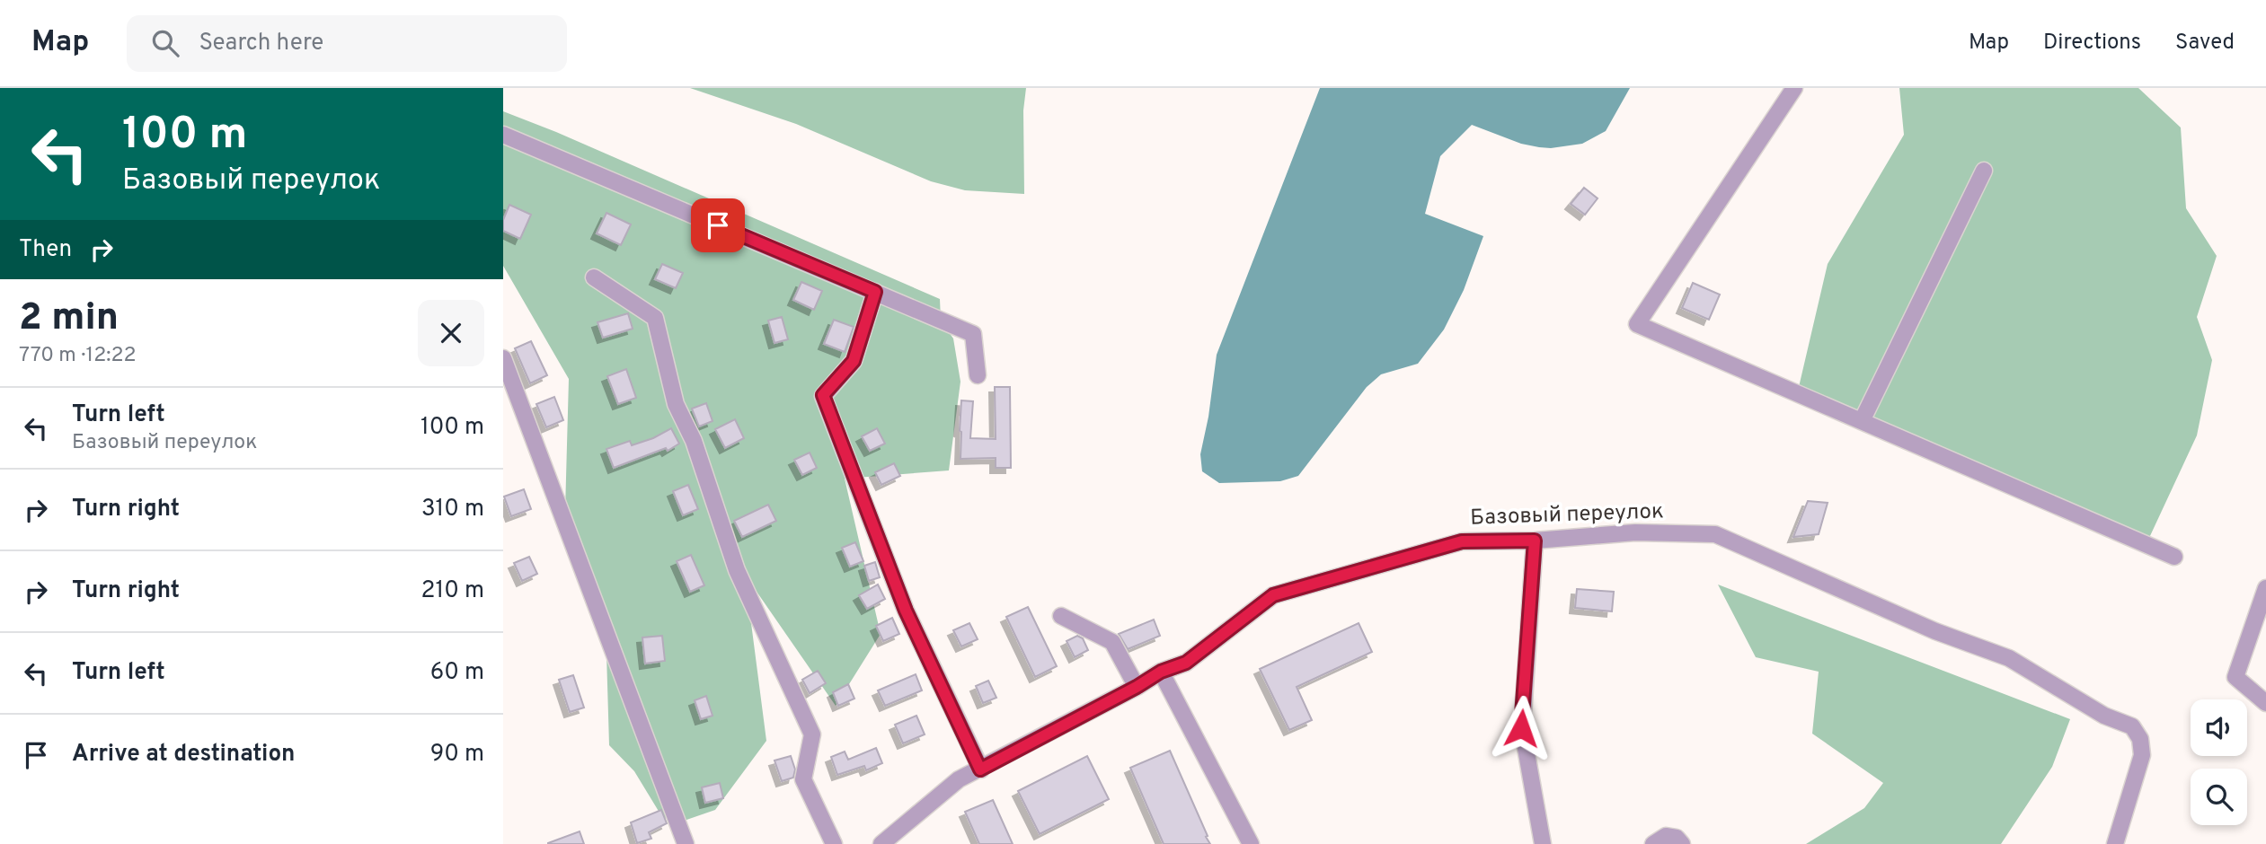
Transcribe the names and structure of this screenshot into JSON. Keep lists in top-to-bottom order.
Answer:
{
  "streets": {
    "street": ["Базовый переулок"]
  },
  "page": {
    "header": "Map",
    "search": "Search here",
    "nav": ["Map", "Directions", "Saved"],
    "turn": ["100 m", "Базовый переулок"],
    "then": "Then",
    "heading": ["2 min", "770 m · 12:22"],
    "list": [
      {
        "name": "Turn left",
        "note": "Базовый переулок",
        "value": "100 m"
      },
      {
        "name": "Turn right",
        "value": "310 m"
      },
      {
        "name": "Turn right",
        "value": "210 m"
      },
      {
        "name": "Turn left",
        "value": "60 m"
      },
      {
        "name": "Arrive at destination",
        "value": "90 m"
      }
    ]
  }
}
